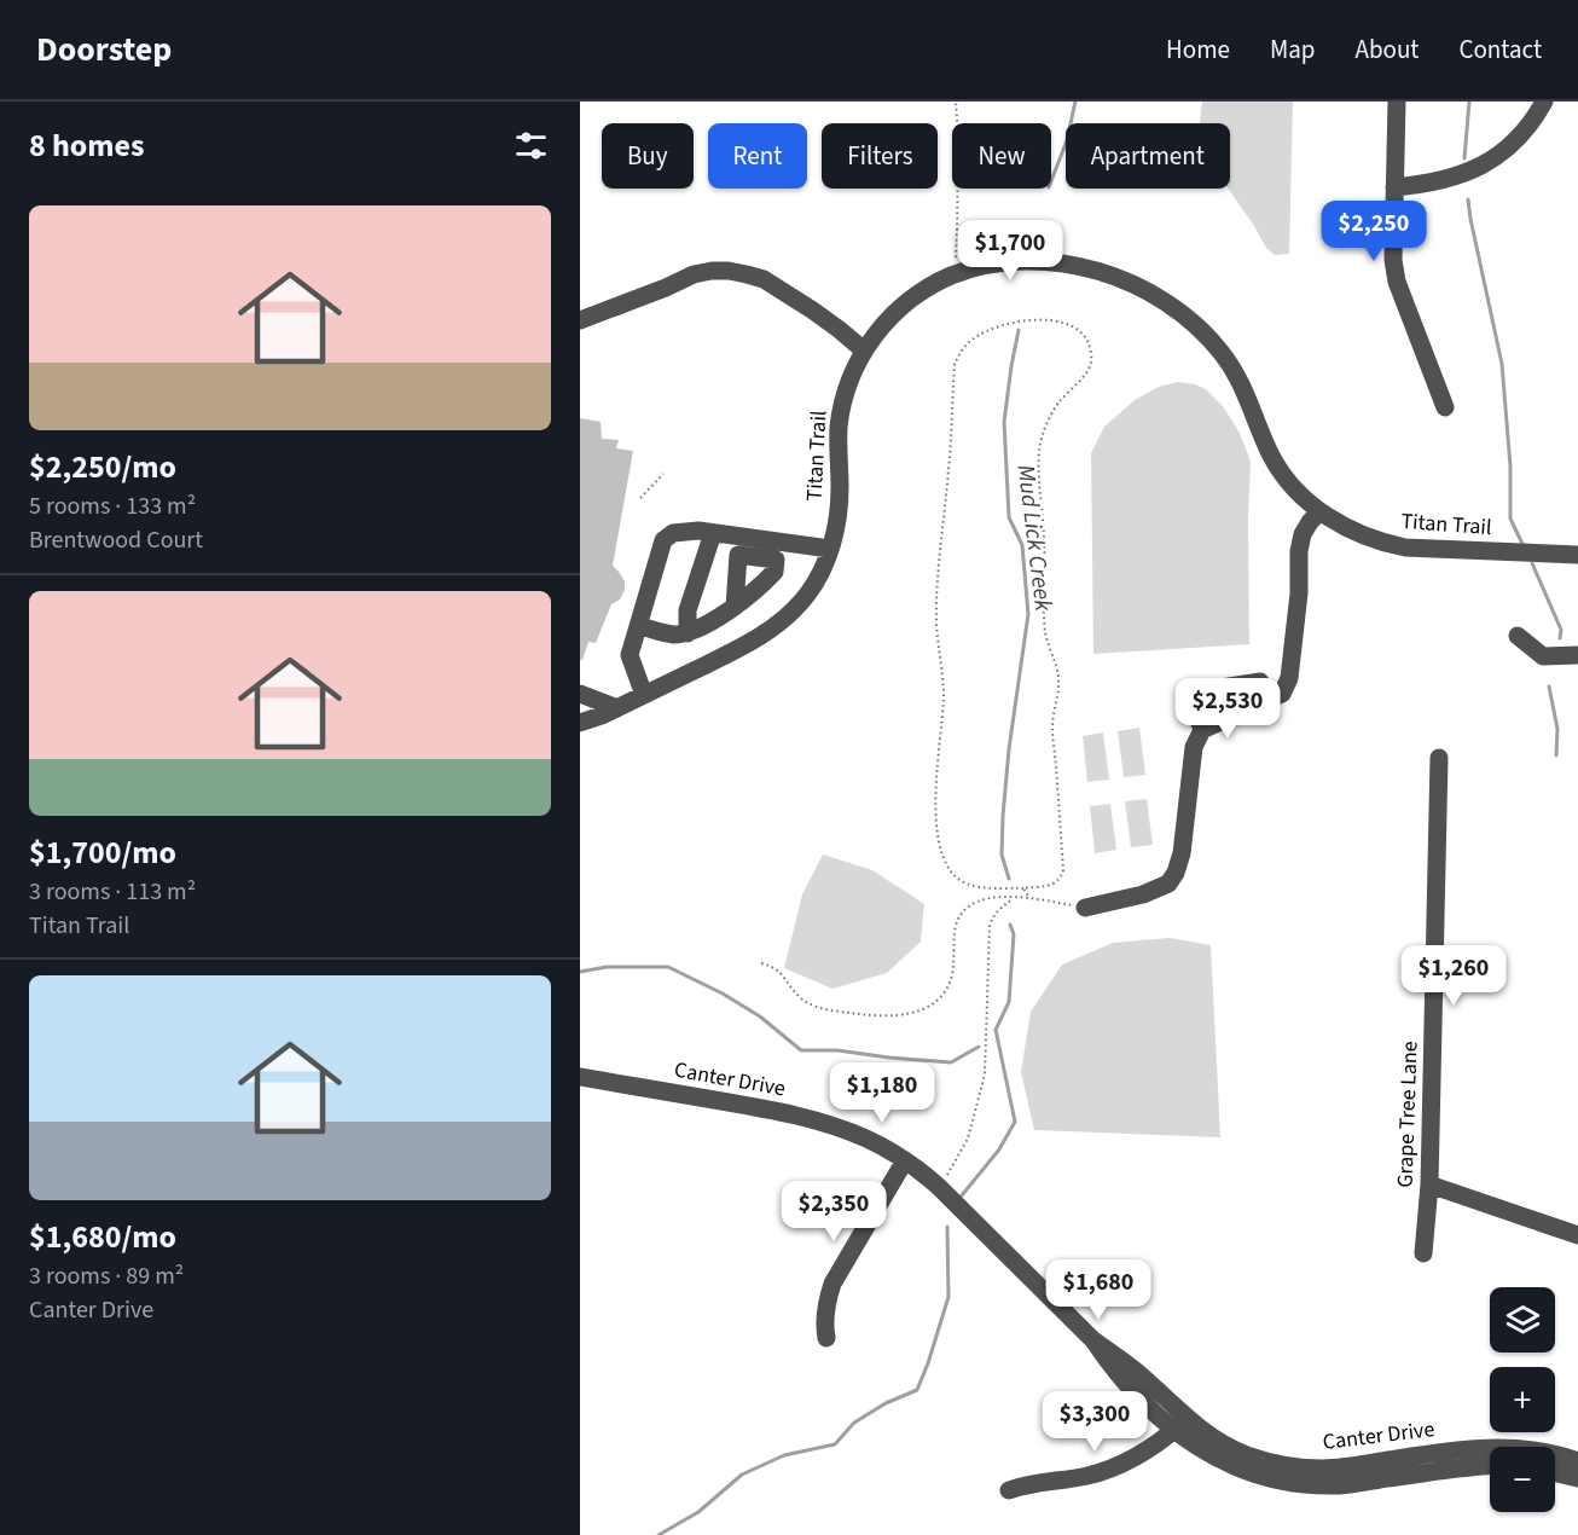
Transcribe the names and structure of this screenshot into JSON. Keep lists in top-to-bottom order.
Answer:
{
  "streets": {
    "street": ["Titan Trail", "Canter Drive", "Grape Tree Lane"]
  },
  "water": ["Mud Lick Creek"],
  "page": {
    "header": "Doorstep",
    "nav": [
      "Home",
      "Map",
      "About",
      "Contact"
    ],
    "heading": "8 homes",
    "chip": [
      "Buy",
      "Rent",
      "Filters",
      "New",
      "Apartment"
    ],
    "list": [
      {
        "name": "$2,250/mo",
        "note": "5 rooms · 133 m² · Brentwood Court"
      },
      {
        "name": "$1,700/mo",
        "note": "3 rooms · 113 m² · Titan Trail"
      },
      {
        "name": "$1,680/mo",
        "note": "3 rooms · 89 m² · Canter Drive"
      }
    ],
    "price": [
      "$2,250",
      "$1,700",
      "$2,530",
      "$1,260",
      "$1,180",
      "$2,350",
      "$1,680",
      "$3,300"
    ],
    "map_buttons": ["+", "−"]
  }
}
